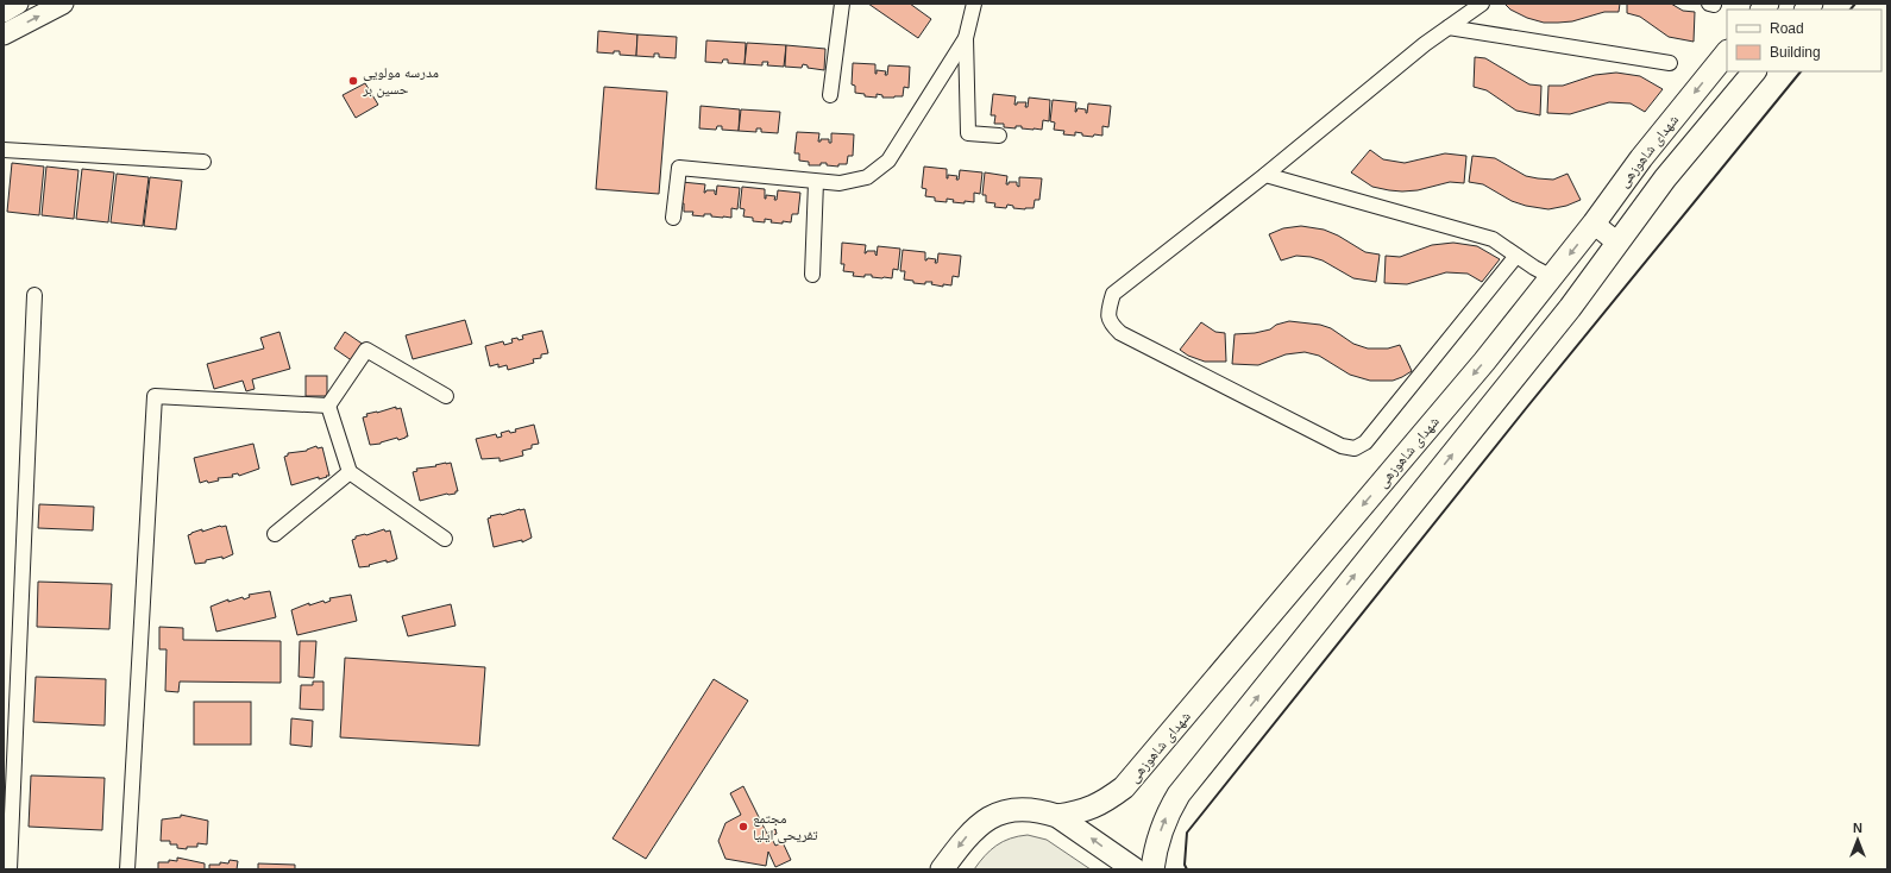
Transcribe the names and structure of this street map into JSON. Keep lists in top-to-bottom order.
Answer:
{
  "streets": {
    "main road": ["شهدای شاهوزهی"]
  },
  "places": ["مدرسه مولویی حسین بر", "مجتمع تفریحی ایلیا"],
  "legend": ["Road", "Building"],
  "north": "top"
}
